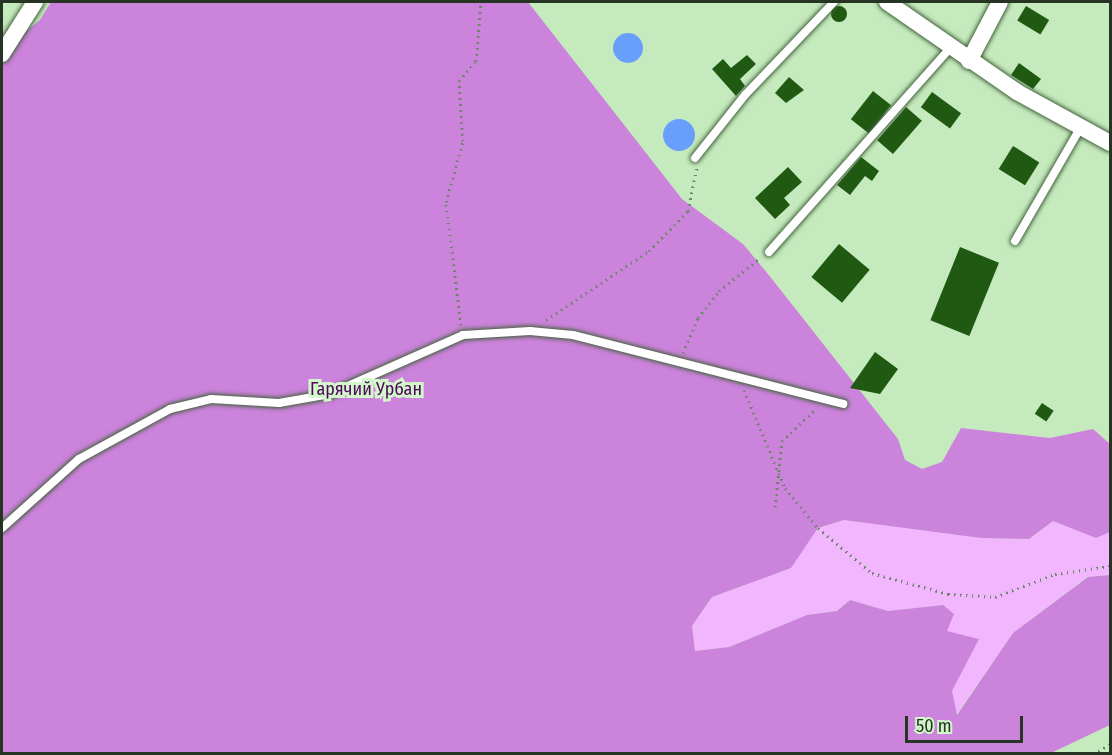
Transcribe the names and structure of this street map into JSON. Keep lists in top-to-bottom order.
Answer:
{
  "parks": ["Гарячий Урбан"],
  "scale_bar": "50 m"
}
